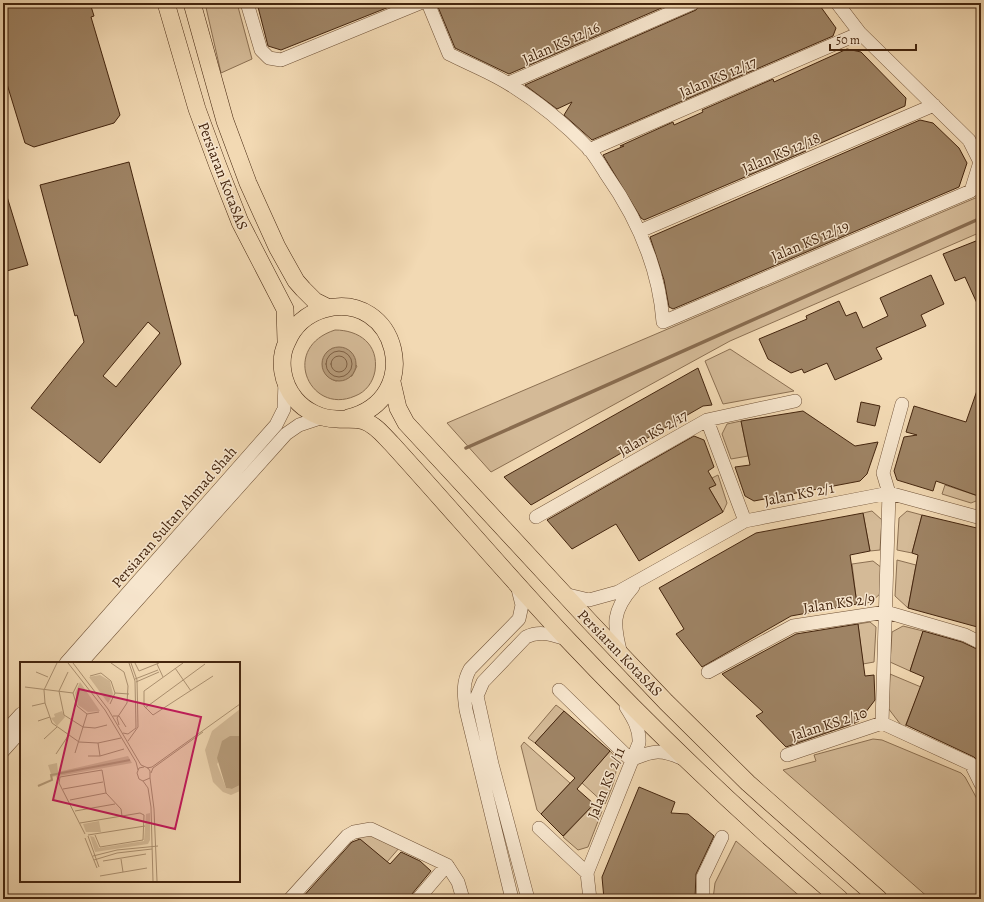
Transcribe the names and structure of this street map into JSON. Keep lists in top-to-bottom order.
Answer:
{
  "streets": {
    "main road": ["Persiaran KotaSAS"],
    "street": [
      "Jalan KS 12/16",
      "Jalan KS 12/17",
      "Jalan KS 12/18",
      "Jalan KS 12/19",
      "Jalan KS 2/17",
      "Jalan KS 2/1",
      "Persiaran Sultan Ahmad Shah",
      "Jalan KS 2/9",
      "Jalan KS 2/10",
      "Jalan KS 2/11"
    ]
  },
  "crossings": [
    ["Jalan KS 12/18", "Jalan KS 12/19"],
    ["Persiaran KotaSAS", "Persiaran Sultan Ahmad Shah"],
    ["Persiaran KotaSAS", "Jalan KS 2/11"]
  ],
  "scale_bar": "50 m"
}
